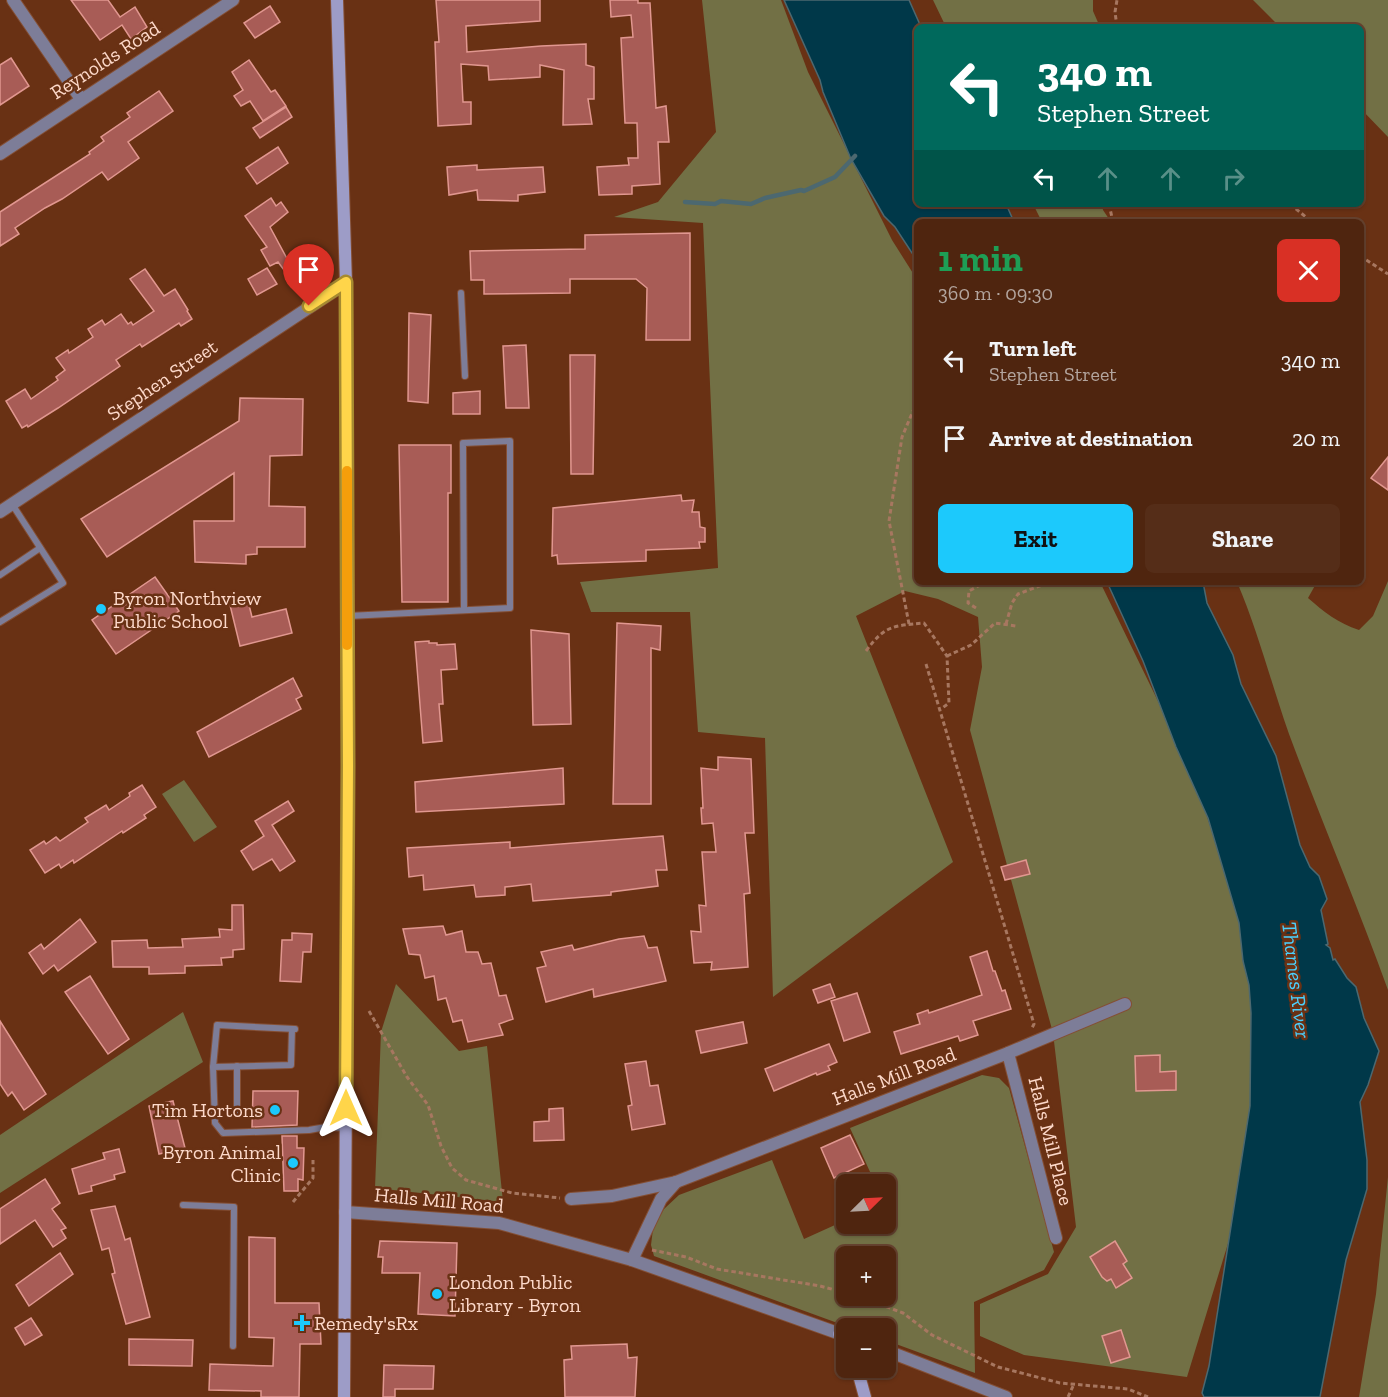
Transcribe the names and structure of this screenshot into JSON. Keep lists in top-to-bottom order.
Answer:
{
  "streets": {
    "street": [
      "Reynolds Road",
      "Stephen Street",
      "Halls Mill Road",
      "Halls Mill Place"
    ]
  },
  "crossings": [
    ["Halls Mill Road", "Halls Mill Place"]
  ],
  "water": ["Thames River"],
  "places": {
    "other": [
      "Byron Northview Public School",
      "Tim Hortons",
      "Byron Animal Clinic",
      "London Public Library - Byron"
    ],
    "health": ["Remedy'sRx"]
  },
  "north": "top right",
  "page": {
    "turn": ["340 m", "Stephen Street"],
    "heading": ["1 min", "360 m · 09:30"],
    "list": [
      {
        "name": "Turn left",
        "note": "Stephen Street",
        "value": "340 m"
      },
      {
        "name": "Arrive at destination",
        "value": "20 m"
      }
    ],
    "buttons": ["Exit", "Share"],
    "map_buttons": ["+", "−"]
  }
}
